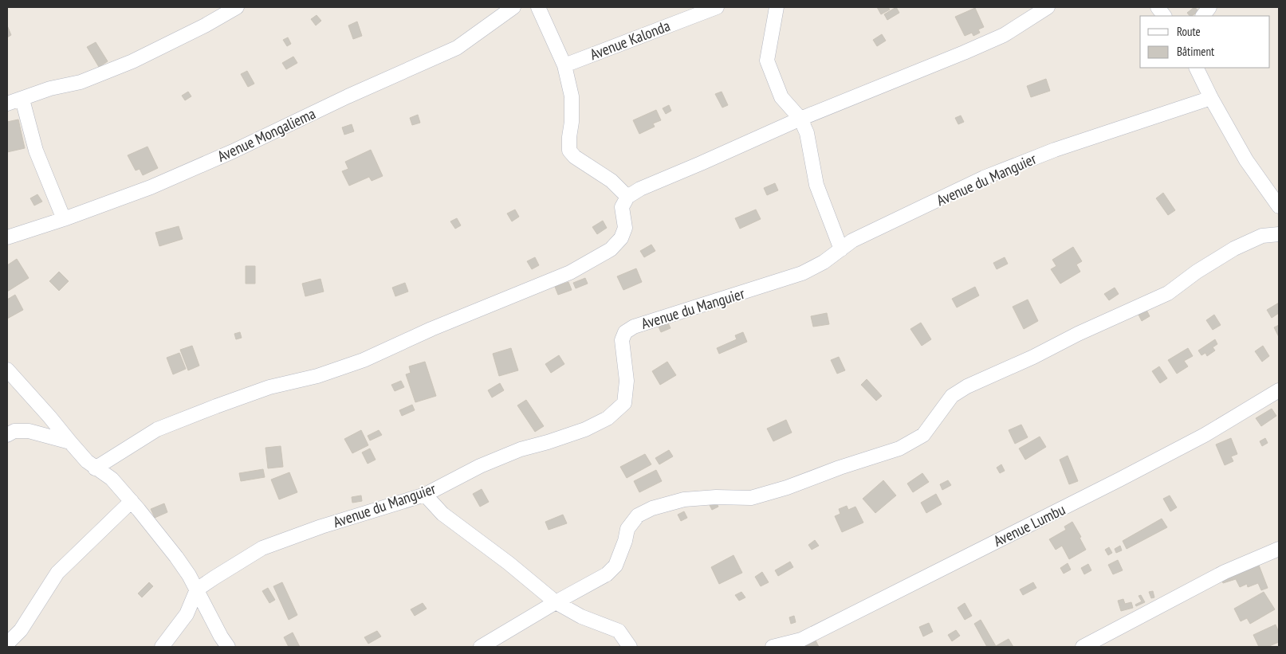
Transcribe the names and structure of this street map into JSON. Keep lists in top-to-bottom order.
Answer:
{
  "streets": {
    "street": [
      "Avenue Kalonda",
      "Avenue Mongaliema",
      "Avenue du Manguier",
      "Avenue Lumbu"
    ]
  },
  "legend": ["Route", "Bâtiment"]
}
